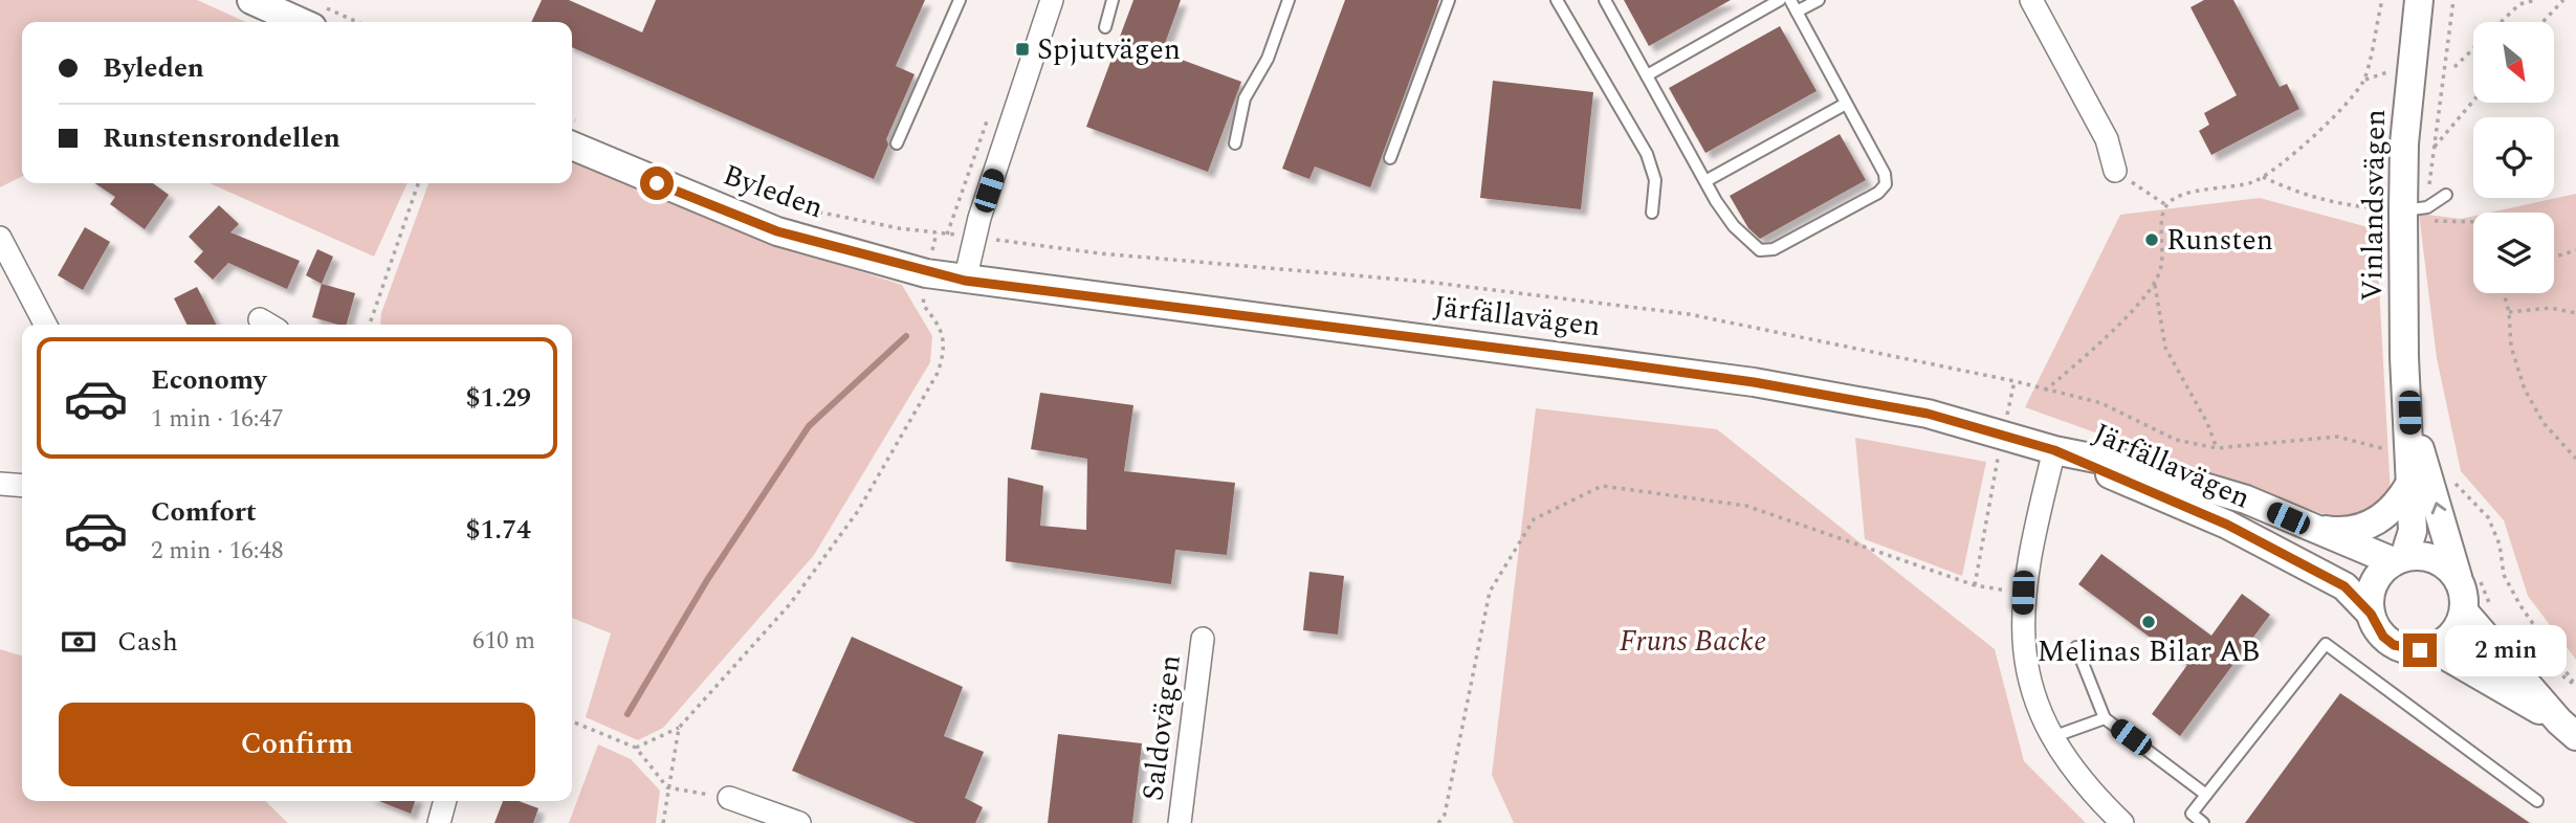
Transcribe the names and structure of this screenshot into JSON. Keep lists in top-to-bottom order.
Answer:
{
  "streets": {
    "street": [
      "Byleden",
      "Vinlandsvägen",
      "Järfällavägen",
      "Saldovägen"
    ]
  },
  "crossings": [
    ["Byleden", "Järfällavägen"],
    ["Vinlandsvägen", "Järfällavägen"]
  ],
  "parks": ["Fruns Backe"],
  "places": {
    "transit": ["Spjutvägen"],
    "other": ["Runsten", "Melinas Bilar AB"]
  },
  "north": "bottom right",
  "page": {
    "banner": ["Byleden", "Runstensrondellen"],
    "list": [
      {
        "name": "Economy",
        "note": "1 min · 16:47",
        "value": "$1.29"
      },
      {
        "name": "Comfort",
        "note": "2 min · 16:48",
        "value": "$1.74"
      }
    ],
    "pay": ["Cash", "610 m"],
    "bubble": "2 min",
    "buttons": "Confirm"
  }
}
